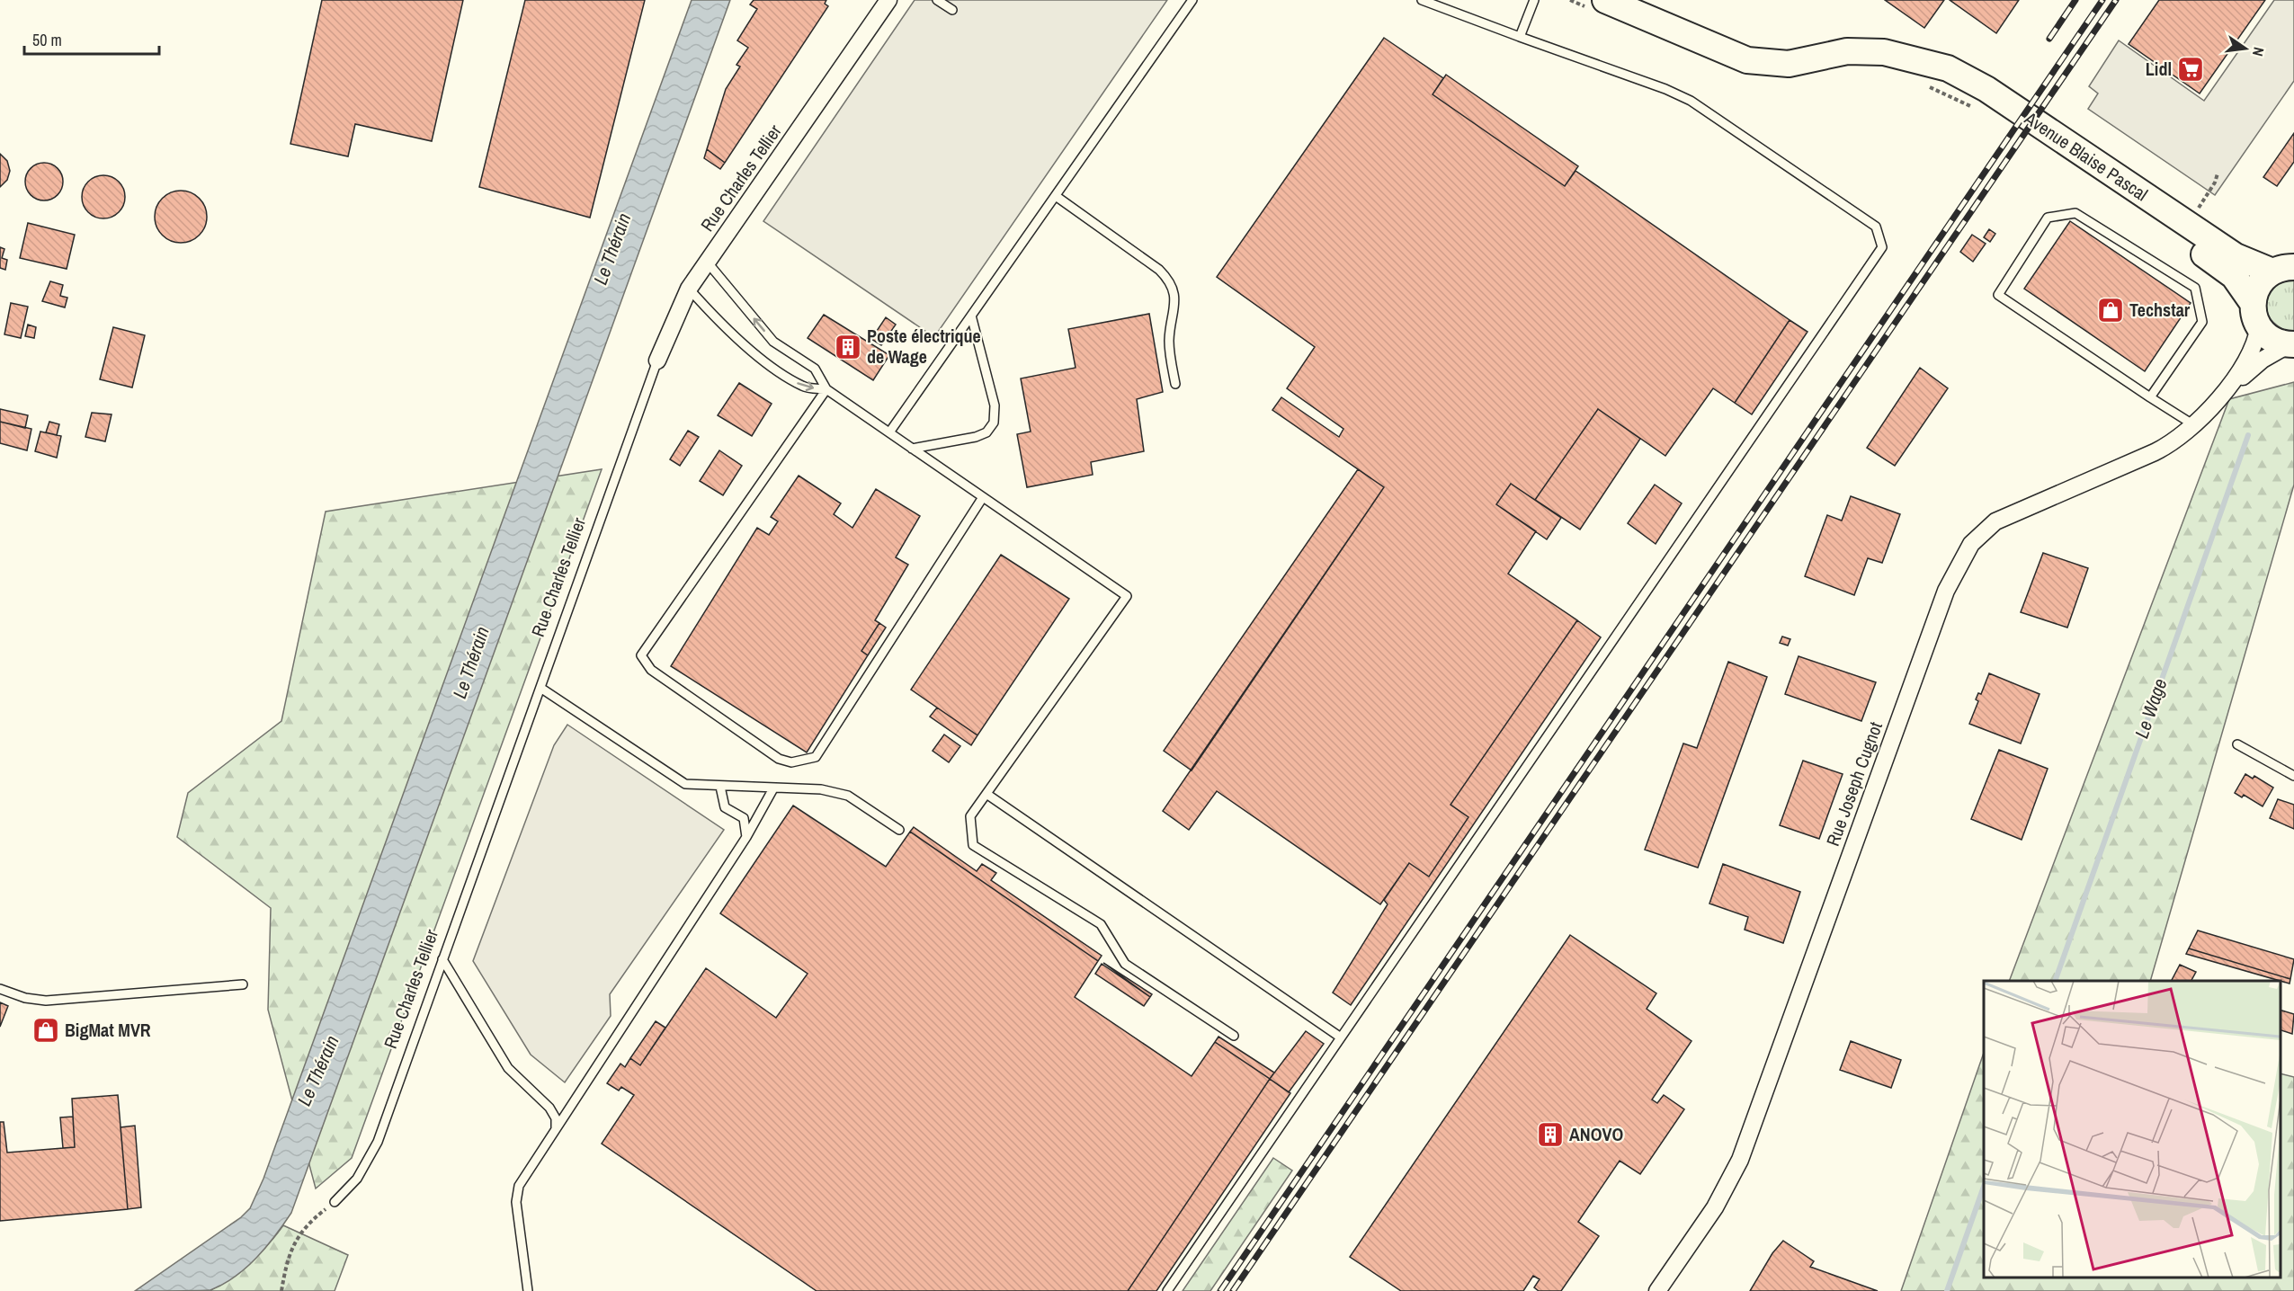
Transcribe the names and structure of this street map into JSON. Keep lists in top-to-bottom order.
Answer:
{
  "streets": {
    "main road": ["Avenue Blaise Pascal"],
    "street": ["Rue Charles Tellier", "Rue Joseph Cugnot"]
  },
  "crossings": [
    ["Avenue Blaise Pascal", "Rue Joseph Cugnot"]
  ],
  "water": ["Le Thérain", "Le Wage"],
  "places": {
    "supermarket": ["Lidl"],
    "shop": ["Techstar", "BigMat MVR"],
    "building": ["Poste électrique de Wage", "ANOVO"]
  },
  "scale_bar": "50 m",
  "north": "right"
}
